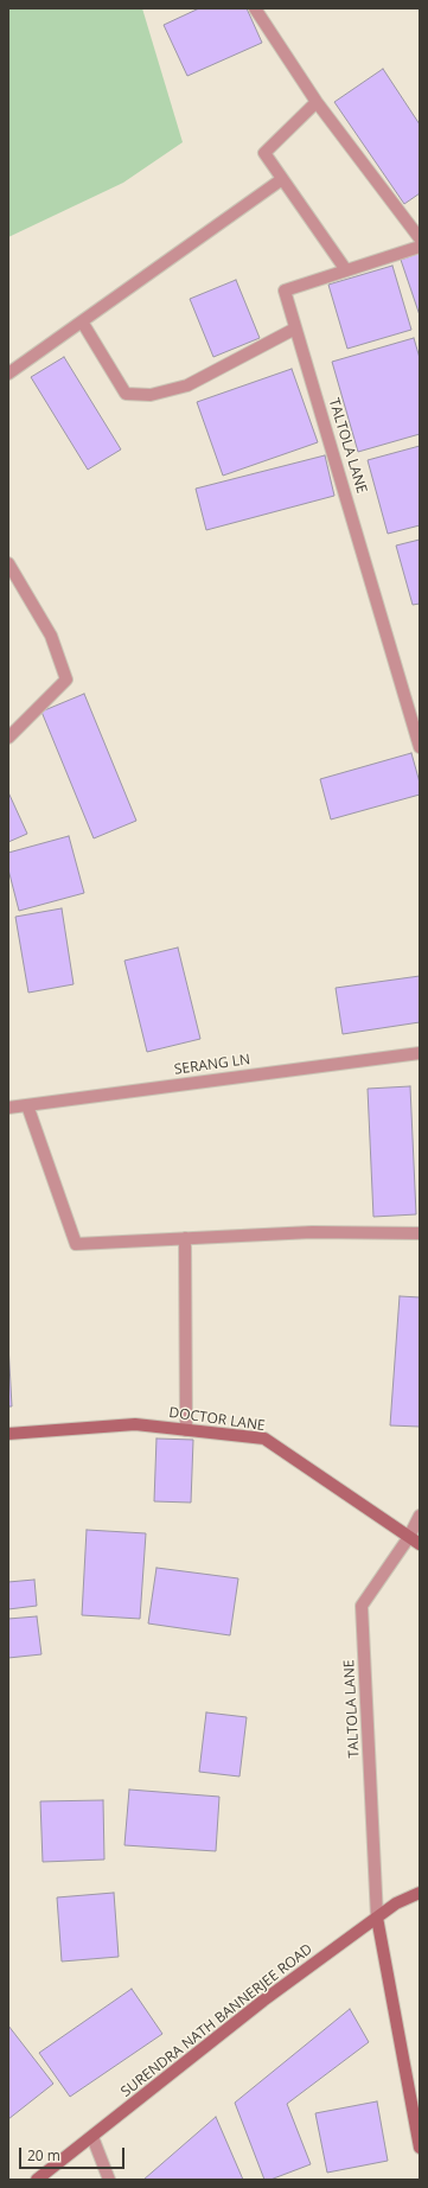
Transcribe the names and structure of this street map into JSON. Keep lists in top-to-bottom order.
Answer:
{
  "streets": {
    "street": [
      "TALTOLA LANE",
      "SERANG LN",
      "DOCTOR LANE",
      "SURENDRA NATH BANNERJEE ROAD"
    ]
  },
  "crossings": [
    ["TALTOLA LANE", "DOCTOR LANE"],
    ["TALTOLA LANE", "SURENDRA NATH BANNERJEE ROAD"]
  ],
  "scale_bar": "20 m"
}
